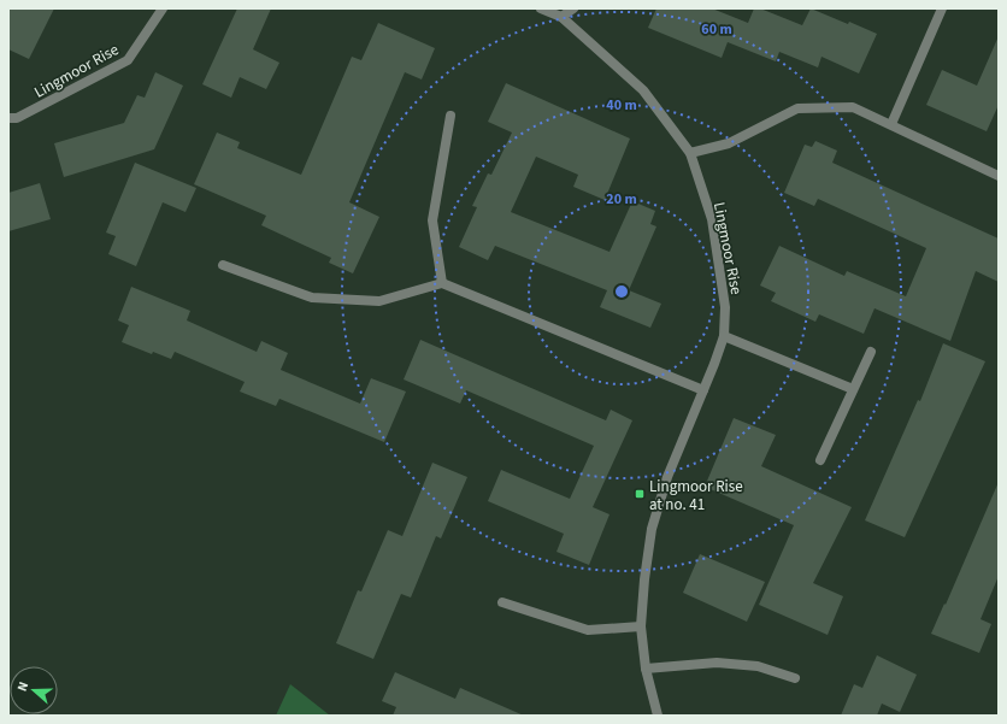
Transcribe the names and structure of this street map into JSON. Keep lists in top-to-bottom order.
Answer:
{
  "streets": {
    "street": ["Lingmoor Rise"]
  },
  "places": {
    "transit": ["Lingmoor Rise at no. 41"]
  },
  "north": "left",
  "rings": ["60 m", "40 m", "20 m"]
}
